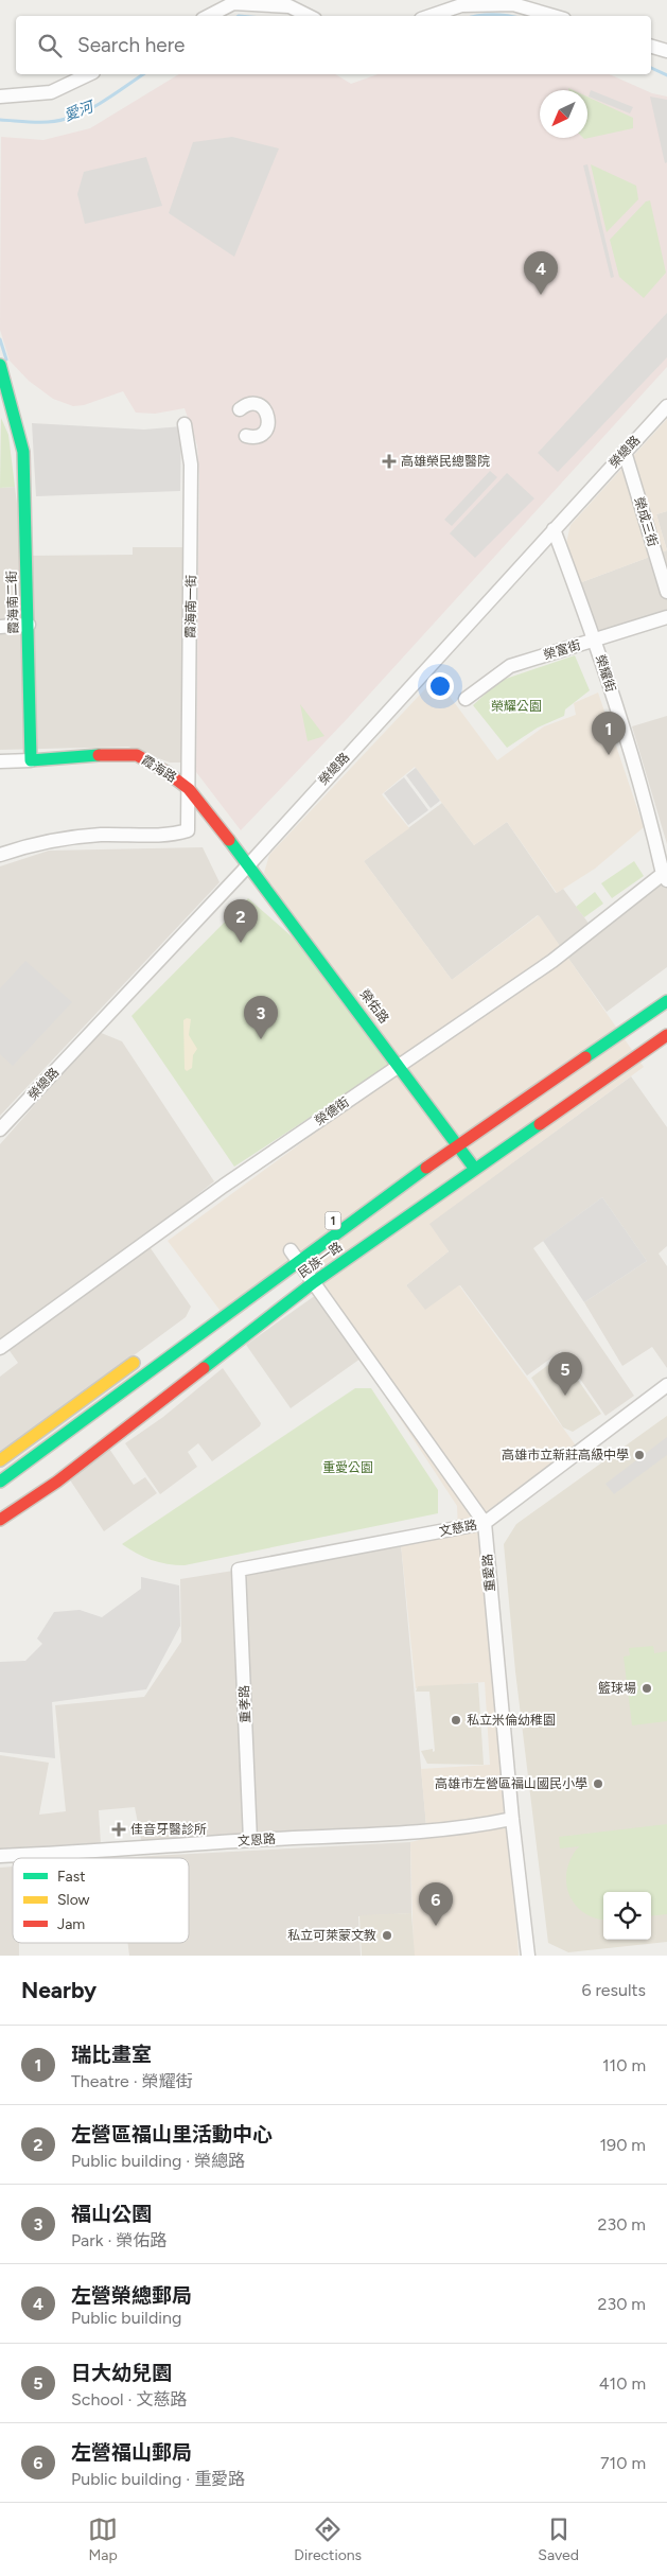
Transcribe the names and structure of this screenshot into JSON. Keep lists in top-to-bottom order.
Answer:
{
  "streets": {
    "main road": [
      "霞海南二街",
      "霞海路",
      "榮佑路",
      "1",
      "民族一路"
    ],
    "street": [
      "榮總路",
      "榮成三街",
      "霞海南一街",
      "榮富街",
      "榮耀街",
      "榮德街",
      "文慈路",
      "重愛路",
      "重孝路",
      "文恩路"
    ]
  },
  "crossings": [
    ["榮總路", "榮成三街"],
    ["榮總路", "榮耀街"],
    ["榮總路", "霞海路"],
    ["榮總路", "榮佑路"],
    ["霞海南二街", "霞海路"],
    ["霞海南一街", "霞海路"],
    ["榮富街", "榮耀街"],
    ["榮耀街", "榮德街"],
    ["霞海路", "榮佑路"],
    ["榮佑路", "榮德街"],
    ["榮佑路", "民族一路"],
    ["文慈路", "重愛路"],
    ["文慈路", "重孝路"],
    ["重愛路", "文恩路"],
    ["重孝路", "文恩路"]
  ],
  "water": ["愛河"],
  "parks": ["榮耀公園", "重愛公園"],
  "places": {
    "health": ["高雄榮民總醫院", "佳音牙醫診所"],
    "other": [
      "高雄市立新莊高級中學",
      "籃球場",
      "私立米倫幼稚園",
      "高雄市左營區福山國民小學",
      "私立可萊蒙文教"
    ]
  },
  "legend": ["Fast", "Slow", "Jam"],
  "north": "bottom left",
  "page": {
    "search": "Search here",
    "pins": [
      "4",
      "1",
      "2",
      "3",
      "5",
      "6"
    ],
    "heading": ["Nearby", "6 results"],
    "list": [
      {
        "mark": "1",
        "name": "瑞比畫室",
        "note": "Theatre · 榮耀街",
        "value": "110 m"
      },
      {
        "mark": "2",
        "name": "左營區福山里活動中心",
        "note": "Public building · 榮總路",
        "value": "190 m"
      },
      {
        "mark": "3",
        "name": "福山公園",
        "note": "Park · 榮佑路",
        "value": "230 m"
      },
      {
        "mark": "4",
        "name": "左營榮總郵局",
        "note": "Public building",
        "value": "230 m"
      },
      {
        "mark": "5",
        "name": "日大幼兒園",
        "note": "School · 文慈路",
        "value": "410 m"
      },
      {
        "mark": "6",
        "name": "左營福山郵局",
        "note": "Public building · 重愛路",
        "value": "710 m"
      }
    ],
    "nav": ["Map", "Directions", "Saved"]
  }
}
